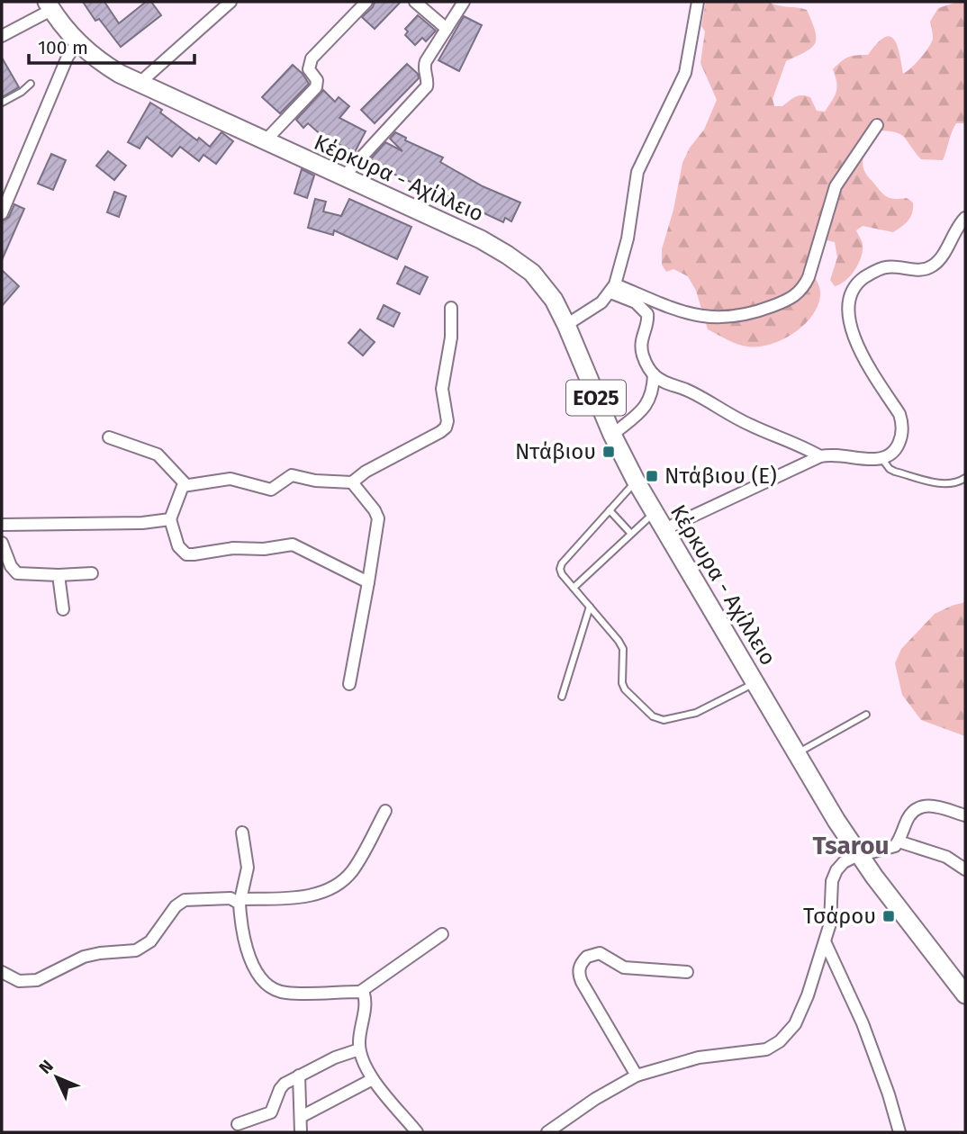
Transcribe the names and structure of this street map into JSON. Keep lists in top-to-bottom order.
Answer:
{
  "streets": {
    "main road": ["Κέρκυρα - Αχίλλειο", "ΕΟ25"]
  },
  "districts": ["Tsarou"],
  "places": {
    "transit": ["Ντάβιου", "Ντάβιου (E)", "Τσάρου"]
  },
  "scale_bar": "100 m",
  "north": "top left"
}
